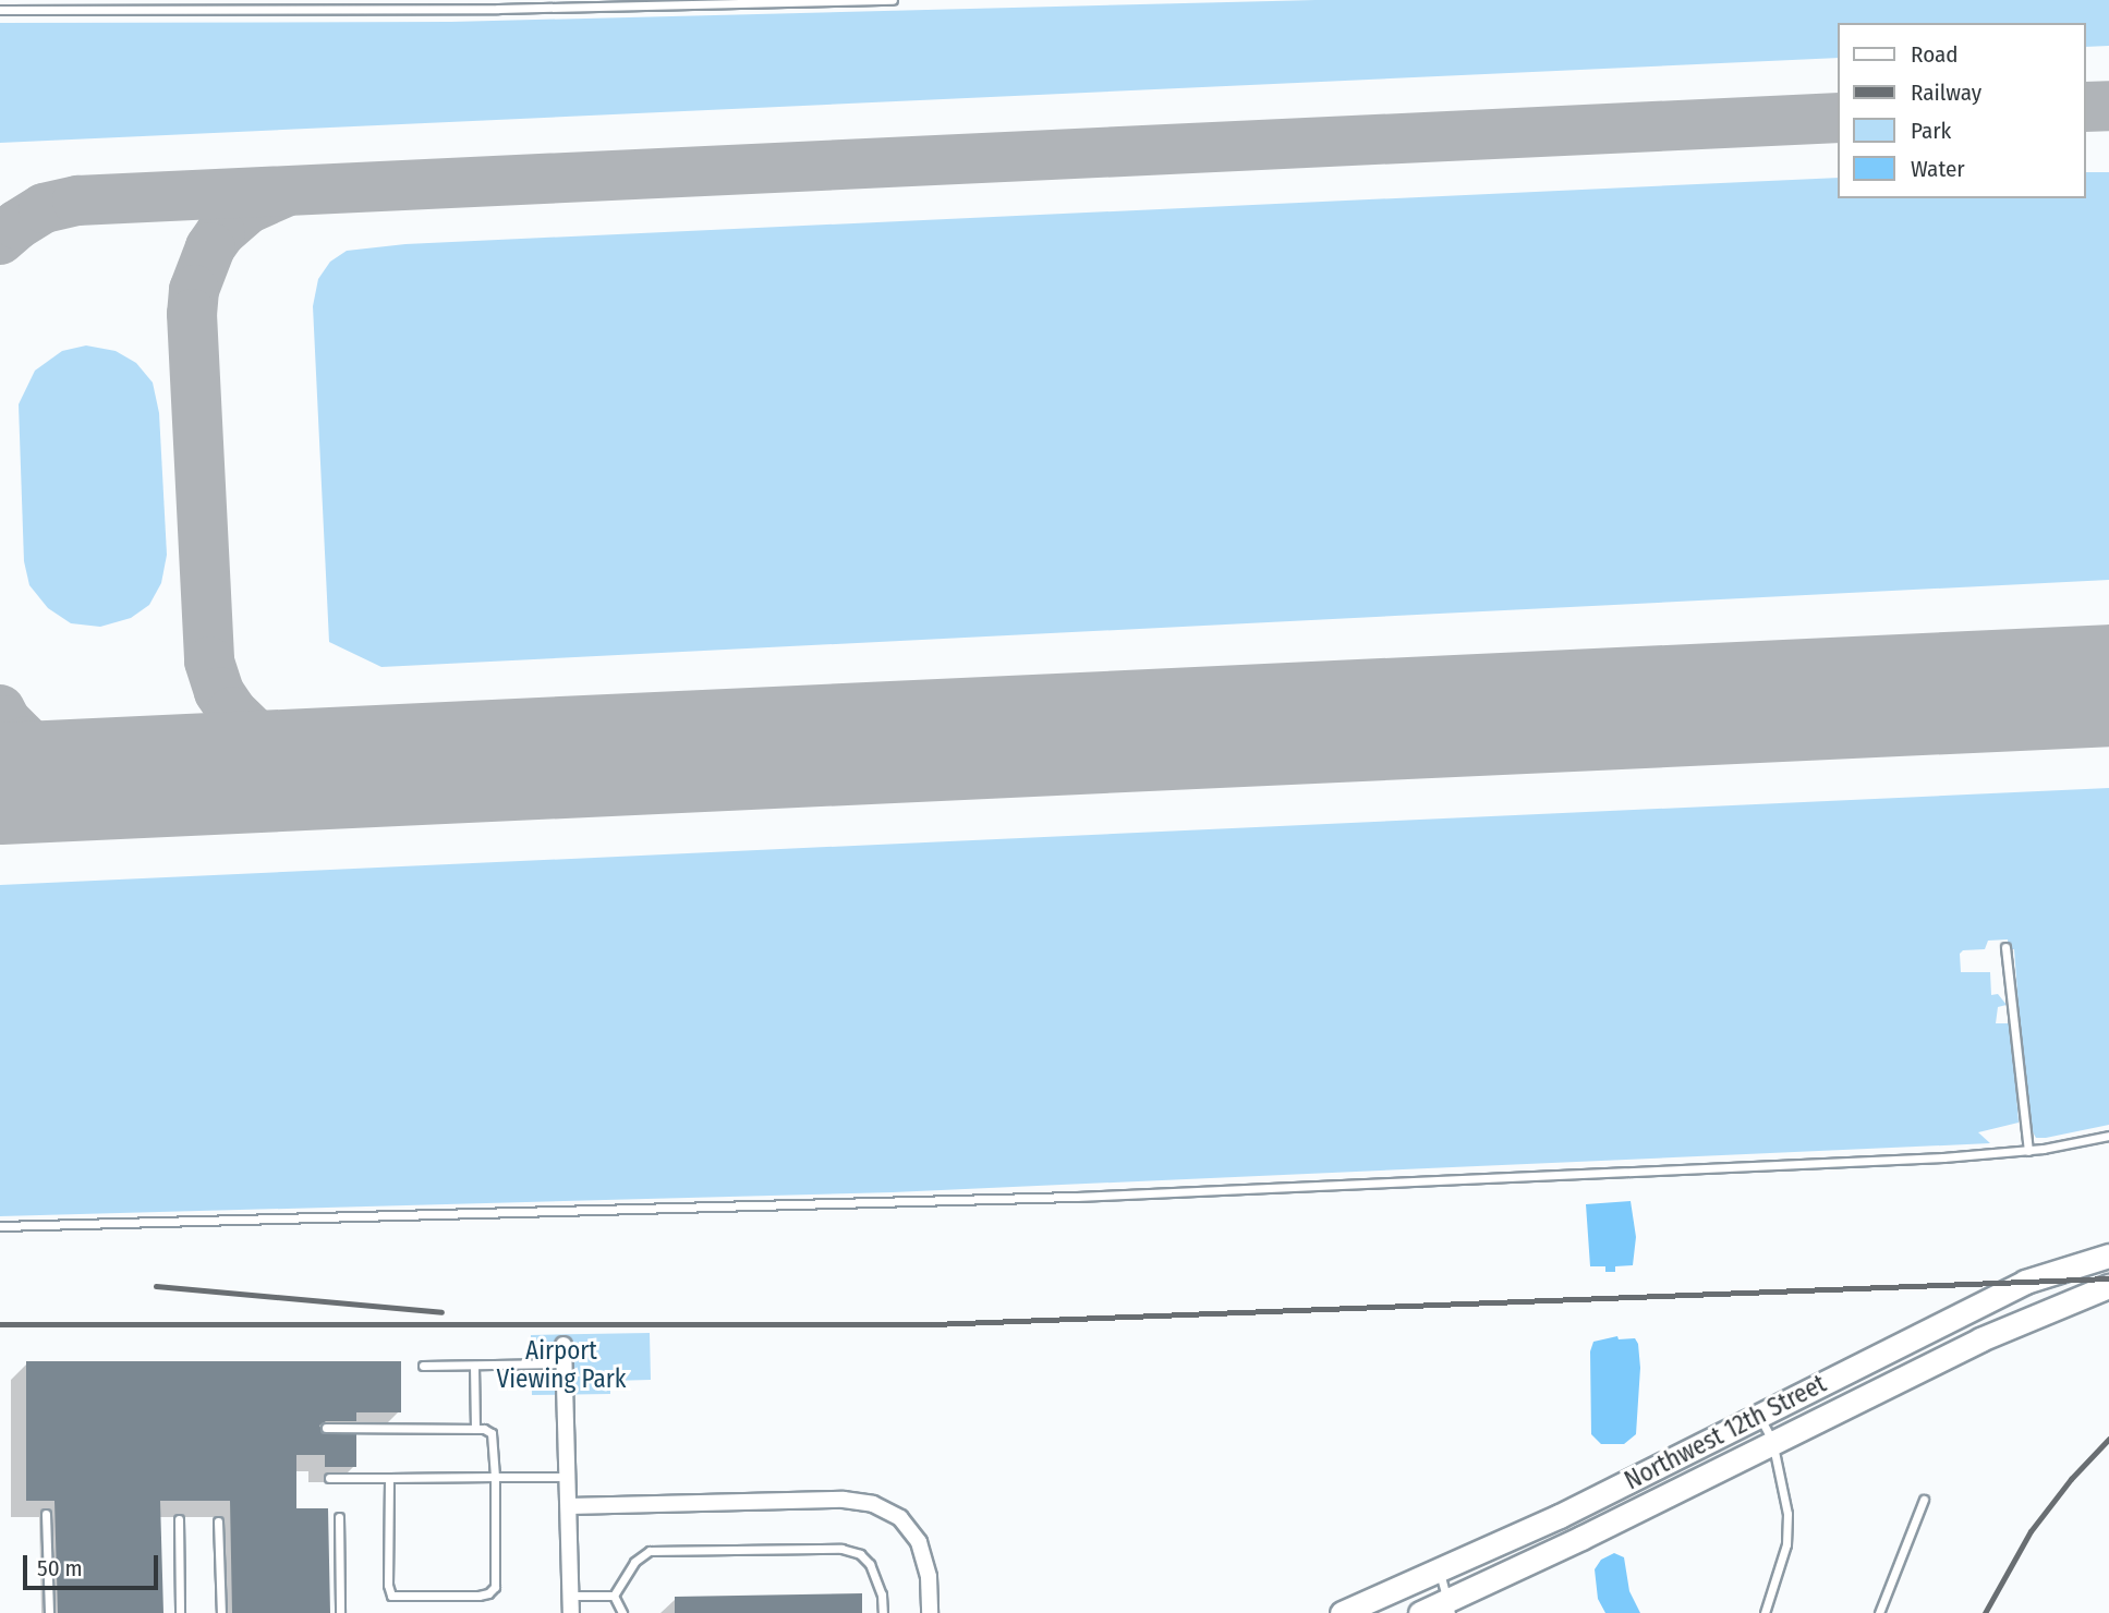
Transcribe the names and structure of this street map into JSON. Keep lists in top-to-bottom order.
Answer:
{
  "streets": {
    "main road": ["Northwest 12th Street"]
  },
  "parks": ["Airport Viewing Park"],
  "legend": [
    "Road",
    "Railway",
    "Park",
    "Water"
  ],
  "scale_bar": "50 m"
}
